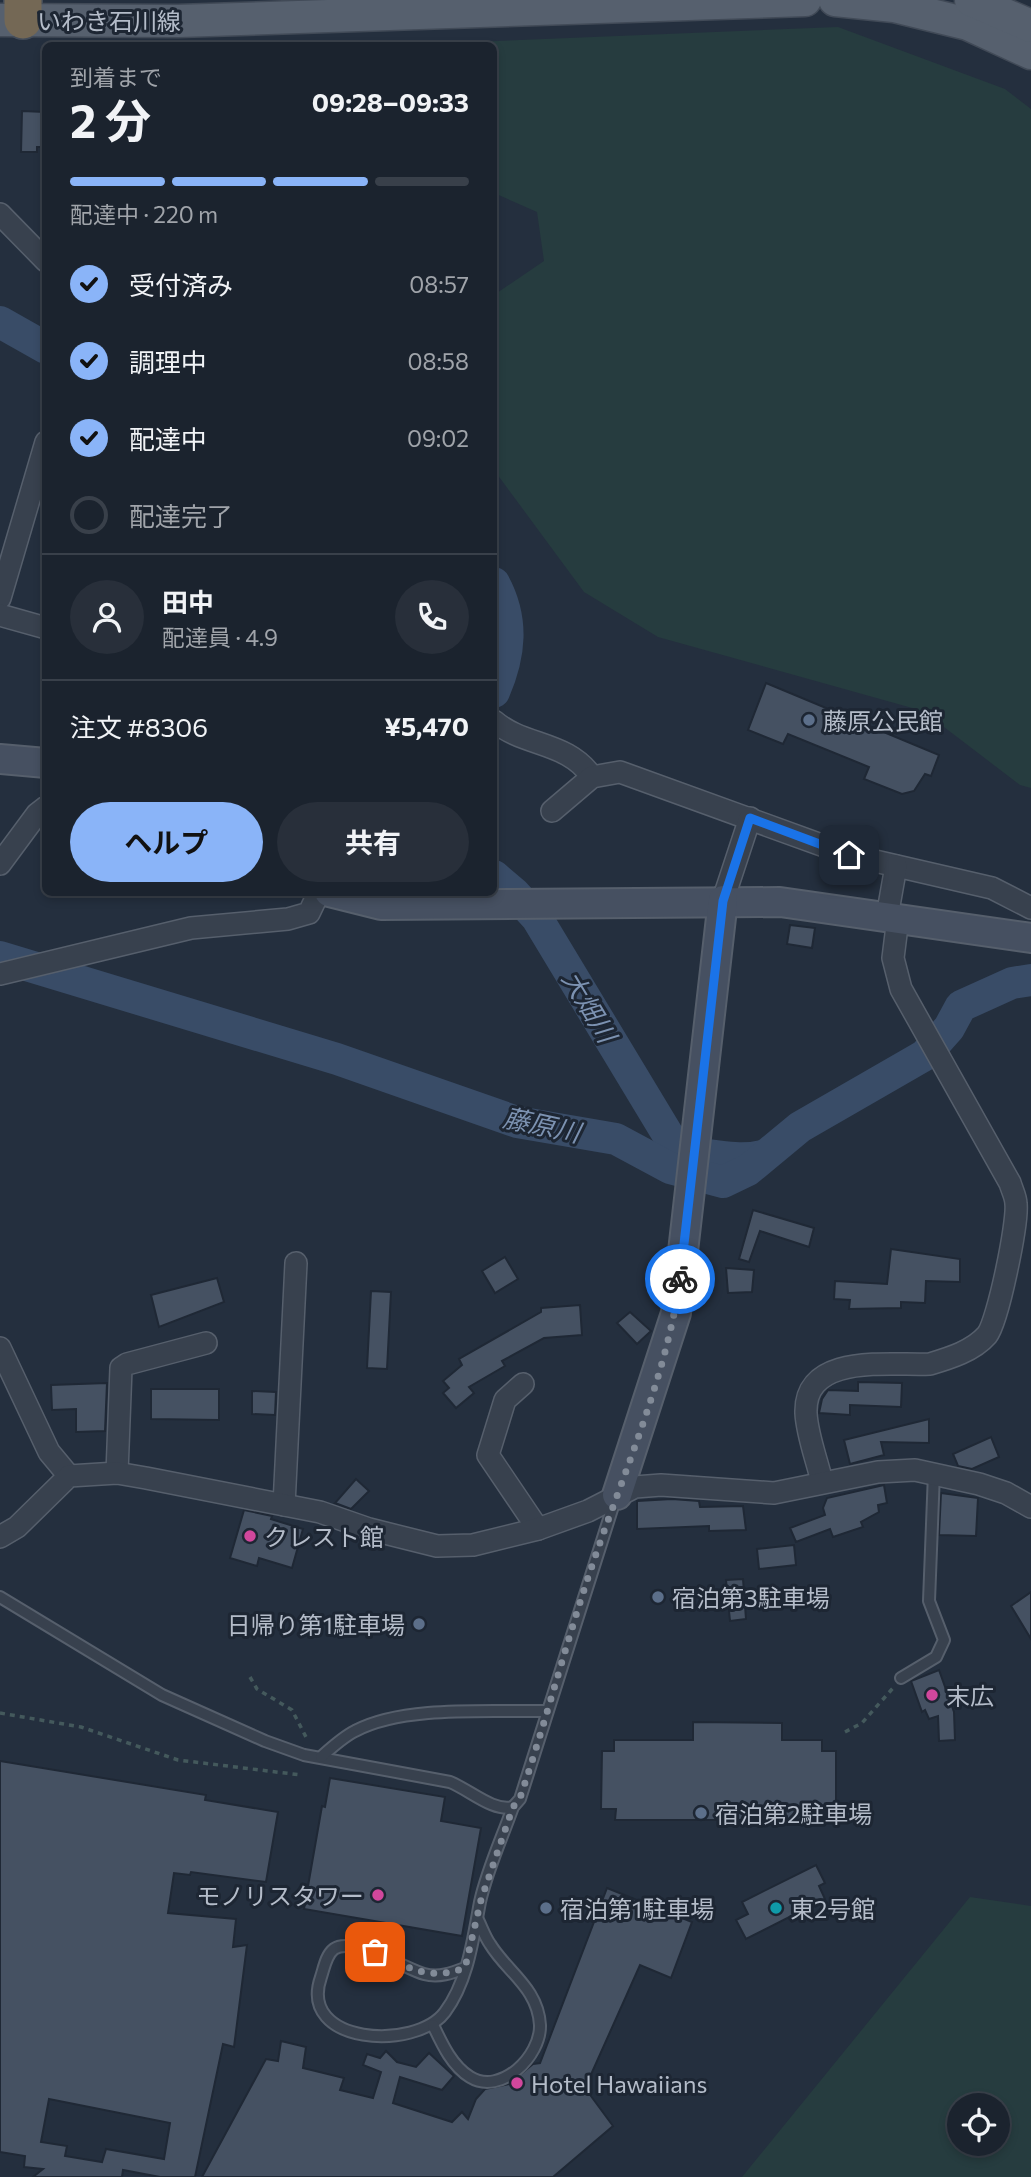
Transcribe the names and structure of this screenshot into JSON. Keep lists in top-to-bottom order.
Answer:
{
  "streets": {
    "main road": ["いわき石川線"]
  },
  "water": ["大畑川", "藤原川"],
  "places": [
    "藤原公民館",
    "クレスト館",
    "宿泊第3駐車場",
    "日帰り第1駐車場",
    "末広",
    "宿泊第2駐車場",
    "モノリスタワー",
    "宿泊第1駐車場",
    "東2号館",
    "Hotel Hawaiians"
  ],
  "page": {
    "heading": ["2 分", "到着まで", "09:28–09:33"],
    "panel": [
      "田中",
      "配達員 · 4.9",
      "注文 #8306",
      "¥5,470"
    ],
    "bar": "配達中 · 220 m",
    "list": [
      ["受付済み", "08:57"],
      ["調理中", "08:58"],
      ["配達中", "09:02"],
      "配達完了"
    ],
    "buttons": ["ヘルプ", "共有"]
  }
}
